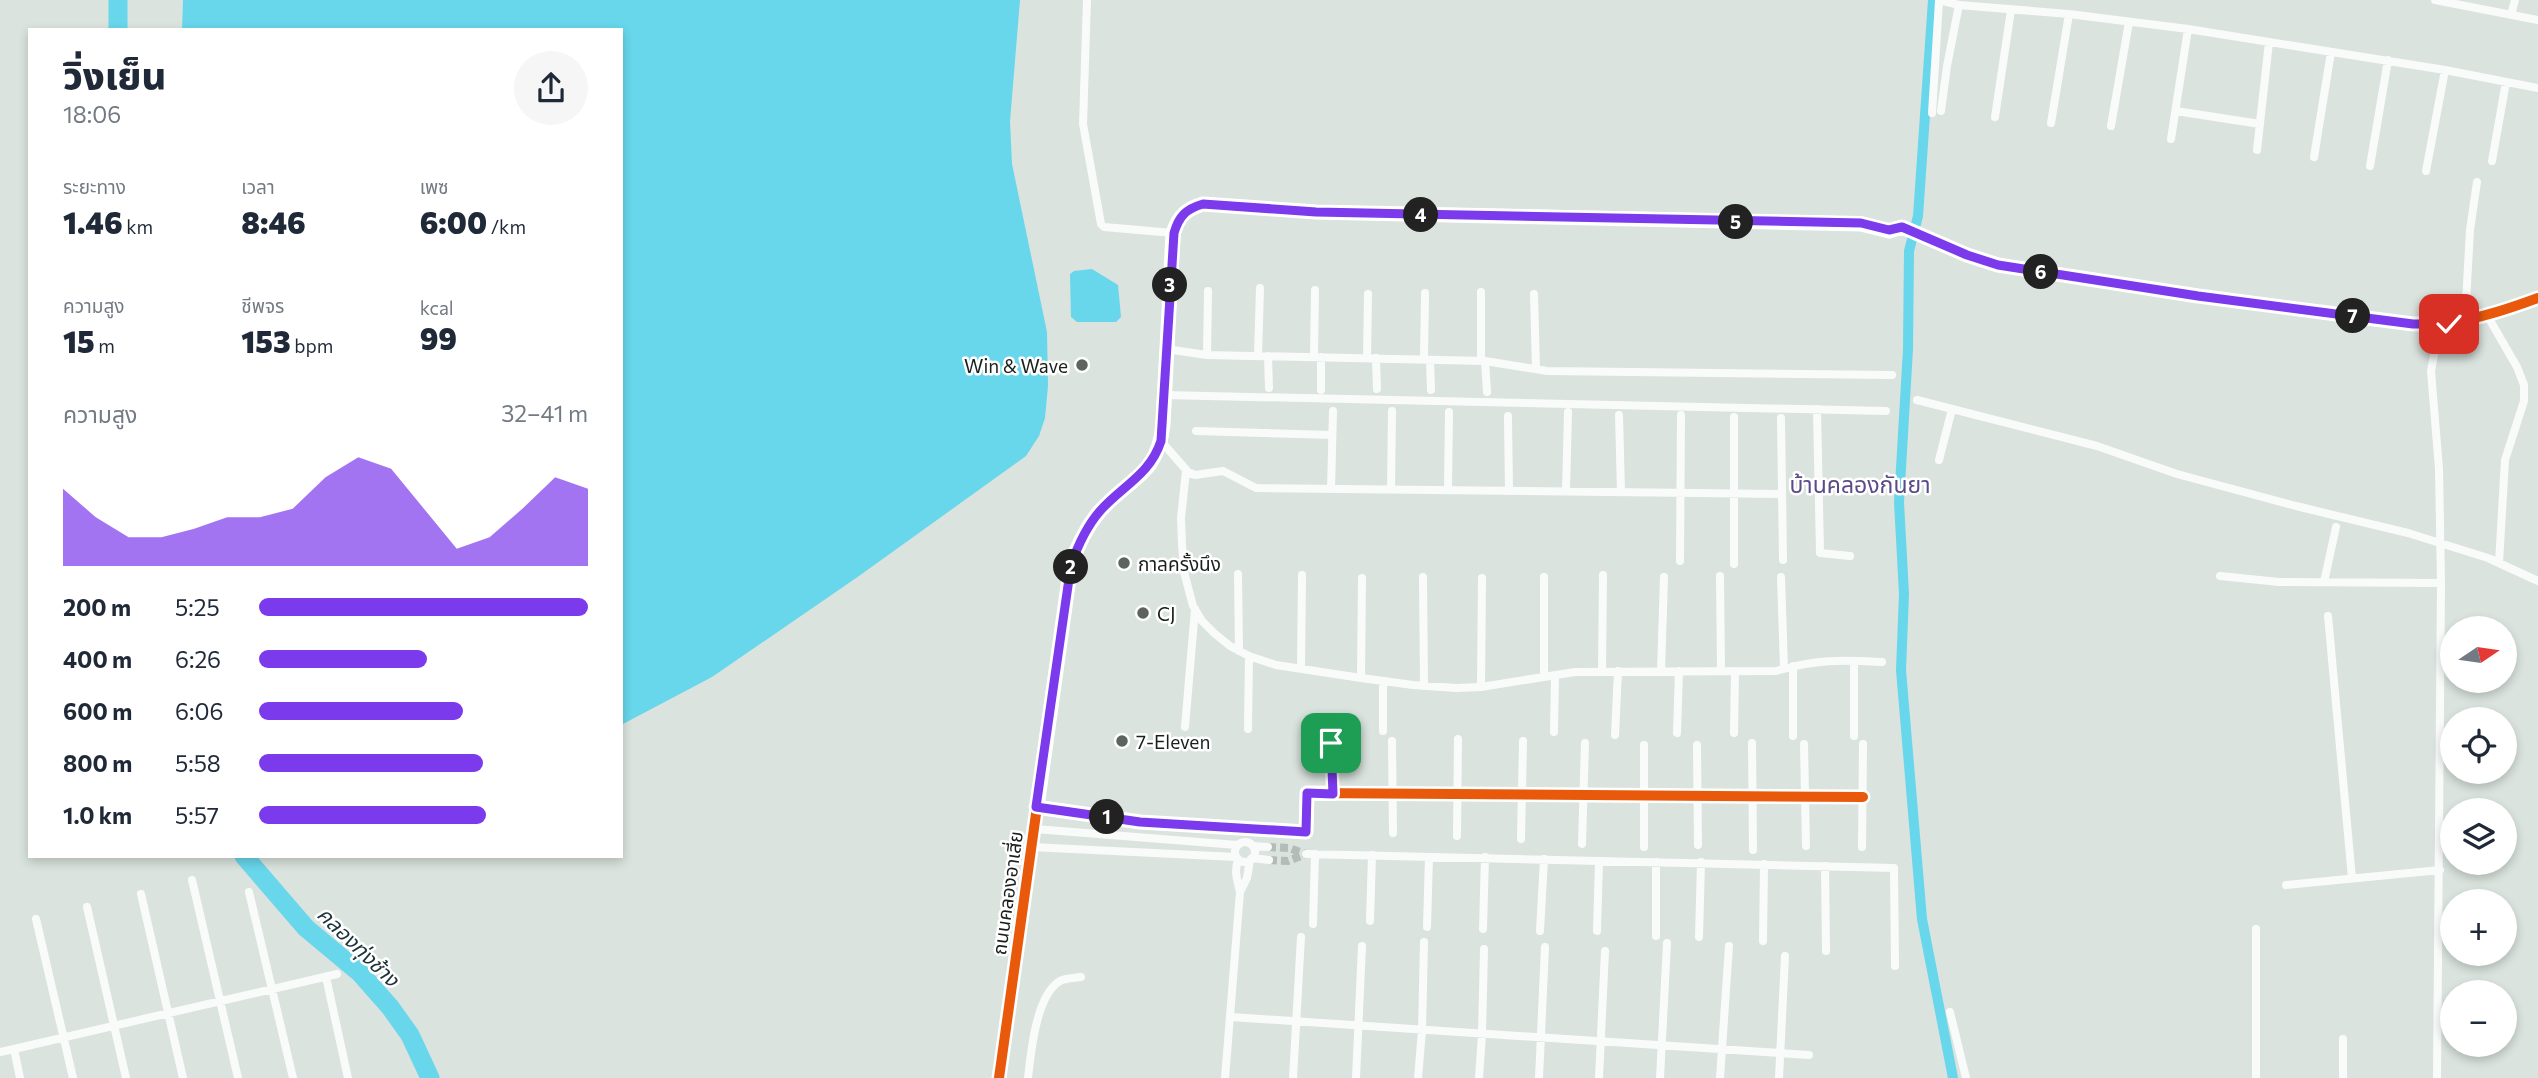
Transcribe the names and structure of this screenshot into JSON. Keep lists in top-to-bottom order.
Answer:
{
  "streets": {
    "street": ["ถนนคลองอาเสี่ย"]
  },
  "districts": ["บ้านคลองกันยา"],
  "water": ["คลองทุ่งช้าง"],
  "places": [
    "Win & Wave",
    "กาลครั้งนึง",
    "CJ",
    "7-Eleven"
  ],
  "north": "right",
  "page": {
    "heading": ["วิ่งเย็น", "18:06"],
    "stats": [
      ["ระยะทาง", "1.46 km"],
      ["เวลา", "8:46"],
      ["เพซ", "6:00 /km"],
      ["ความสูง", "15 m"],
      ["ชีพจร", "153 bpm"],
      ["kcal", "99"]
    ],
    "pins": [
      "4",
      "5",
      "6",
      "3",
      "7",
      "2",
      "1"
    ],
    "chart": ["ความสูง", "32–41 m"],
    "list": [
      {
        "name": "200 m",
        "note": "5:25"
      },
      {
        "name": "400 m",
        "note": "6:26"
      },
      {
        "name": "600 m",
        "note": "6:06"
      },
      {
        "name": "800 m",
        "note": "5:58"
      },
      {
        "name": "1.0 km",
        "note": "5:57"
      }
    ],
    "map_buttons": ["+", "−"]
  }
}
